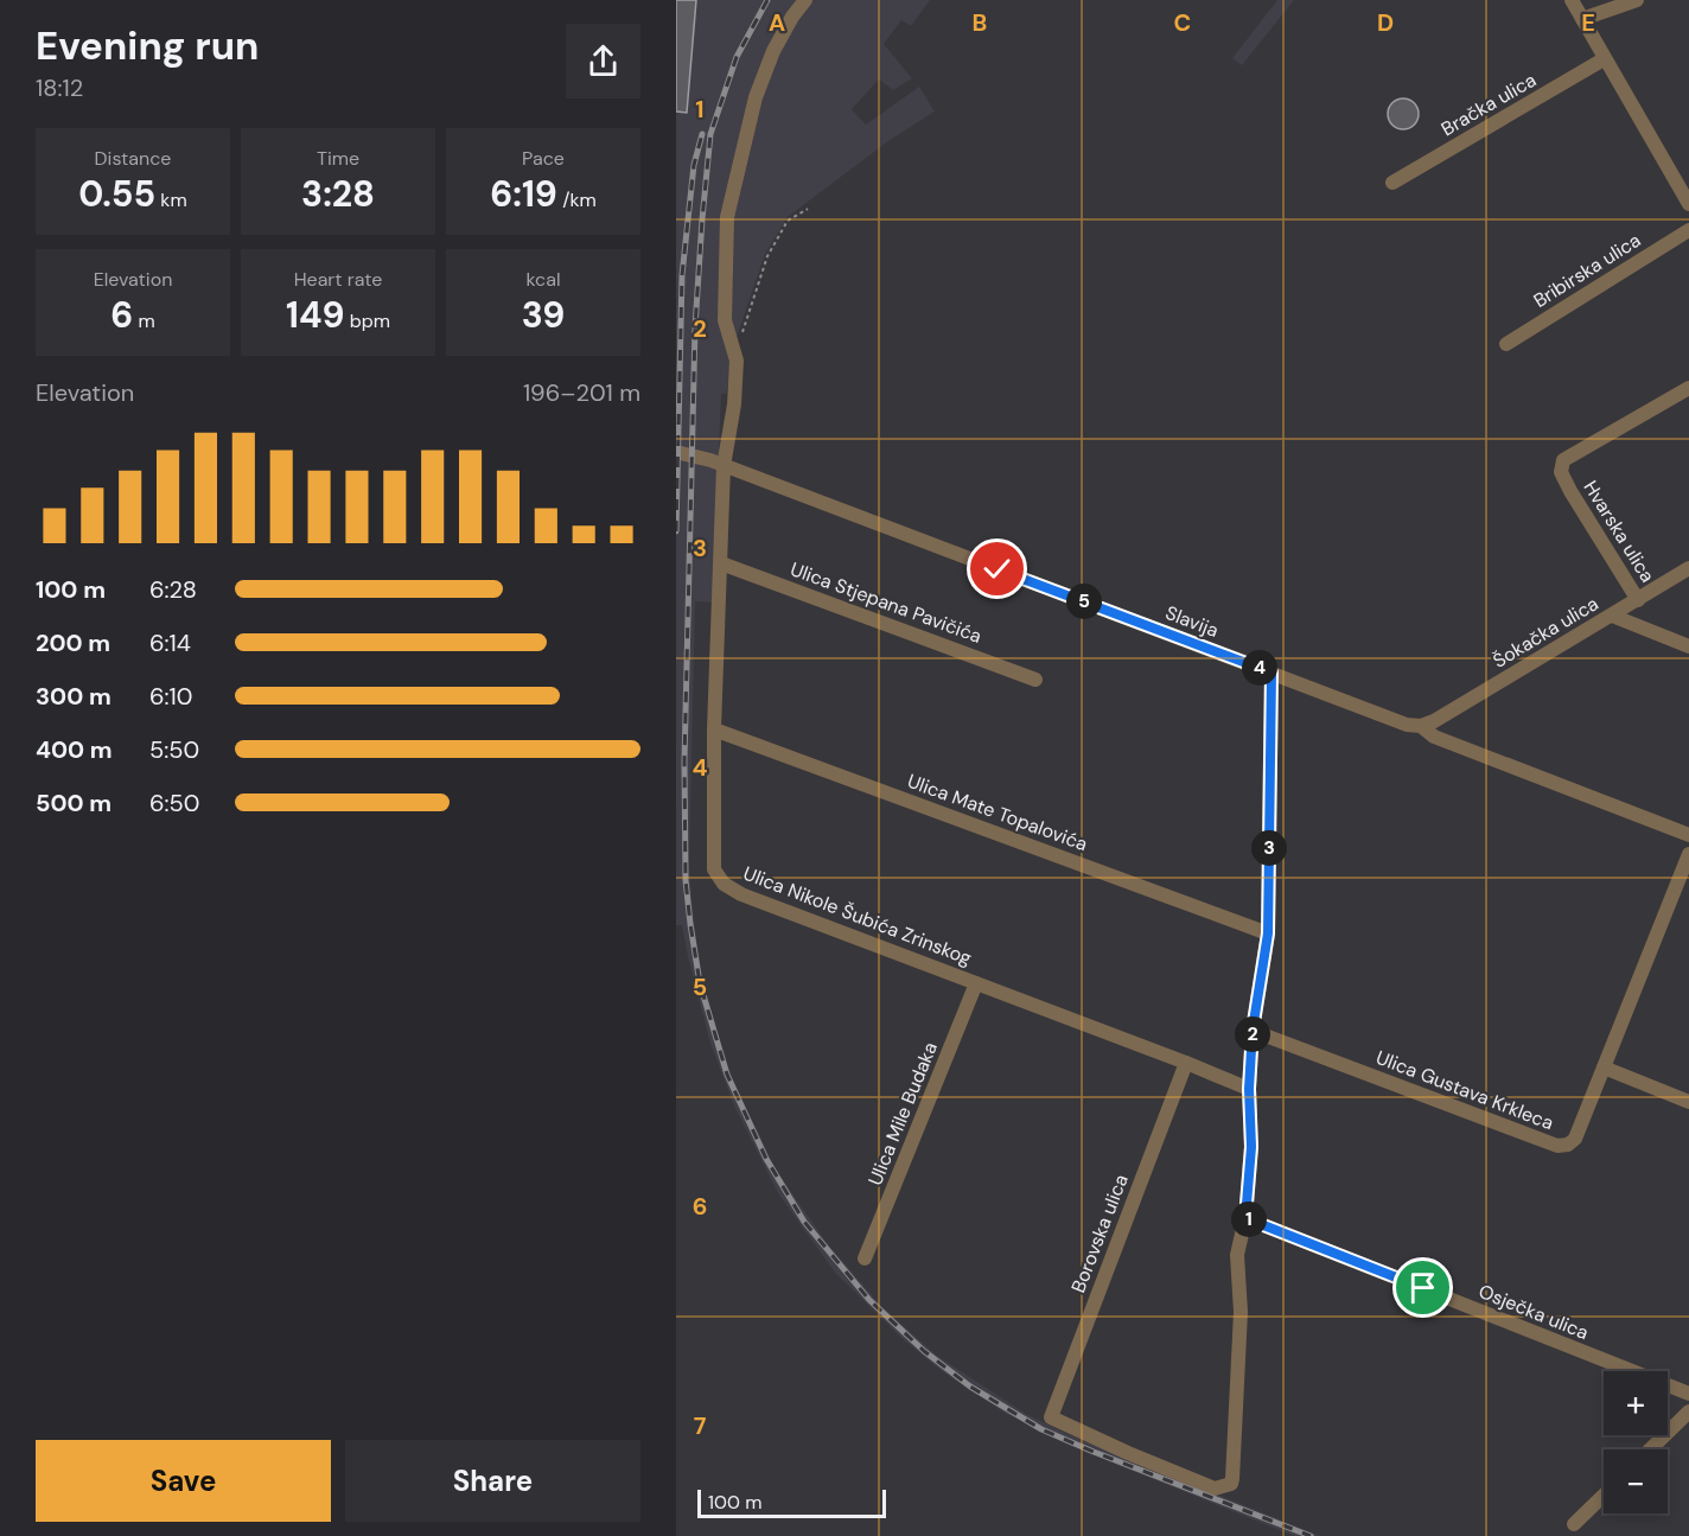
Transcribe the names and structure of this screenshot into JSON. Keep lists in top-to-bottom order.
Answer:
{
  "streets": {
    "street": [
      "Bračka ulica",
      "Bribirska ulica",
      "Hvarska ulica",
      "Ulica Stjepana Pavičića",
      "Slavija",
      "Šokačka ulica",
      "Ulica Mate Topalovića",
      "Ulica Nikole Šubića Zrinskog",
      "Ulica Gustava Krkleca",
      "Ulica Mile Budaka",
      "Borovska ulica",
      "Osječka ulica"
    ]
  },
  "crossings": [
    ["Hvarska ulica", "Šokačka ulica"],
    ["Ulica Stjepana Pavičića", "Ulica Nikole Šubića Zrinskog"],
    ["Slavija", "Šokačka ulica"],
    ["Slavija", "Ulica Nikole Šubića Zrinskog"],
    ["Ulica Mate Topalovića", "Ulica Nikole Šubića Zrinskog"],
    ["Ulica Nikole Šubića Zrinskog", "Ulica Mile Budaka"],
    ["Ulica Nikole Šubića Zrinskog", "Borovska ulica"],
    ["Borovska ulica", "Osječka ulica"]
  ],
  "scale_bar": "100 m",
  "page": {
    "heading": ["Evening run", "18:12"],
    "stats": [
      ["Distance", "0.55 km"],
      ["Time", "3:28"],
      ["Pace", "6:19 /km"],
      ["Elevation", "6 m"],
      ["Heart rate", "149 bpm"],
      ["kcal", "39"]
    ],
    "chart": ["Elevation", "196–201 m"],
    "list": [
      {
        "name": "100 m",
        "note": "6:28"
      },
      {
        "name": "200 m",
        "note": "6:14"
      },
      {
        "name": "300 m",
        "note": "6:10"
      },
      {
        "name": "400 m",
        "note": "5:50"
      },
      {
        "name": "500 m",
        "note": "6:50"
      }
    ],
    "pins": [
      "5",
      "4",
      "3",
      "2",
      "1"
    ],
    "map_buttons": ["+", "−"],
    "buttons": ["Save", "Share"],
    "scale": "100 m"
  },
  "grid": {
    "columns": [
      "A",
      "B",
      "C",
      "D",
      "E"
    ],
    "rows": [
      "1",
      "2",
      "3",
      "4",
      "5",
      "6",
      "7"
    ]
  }
}
